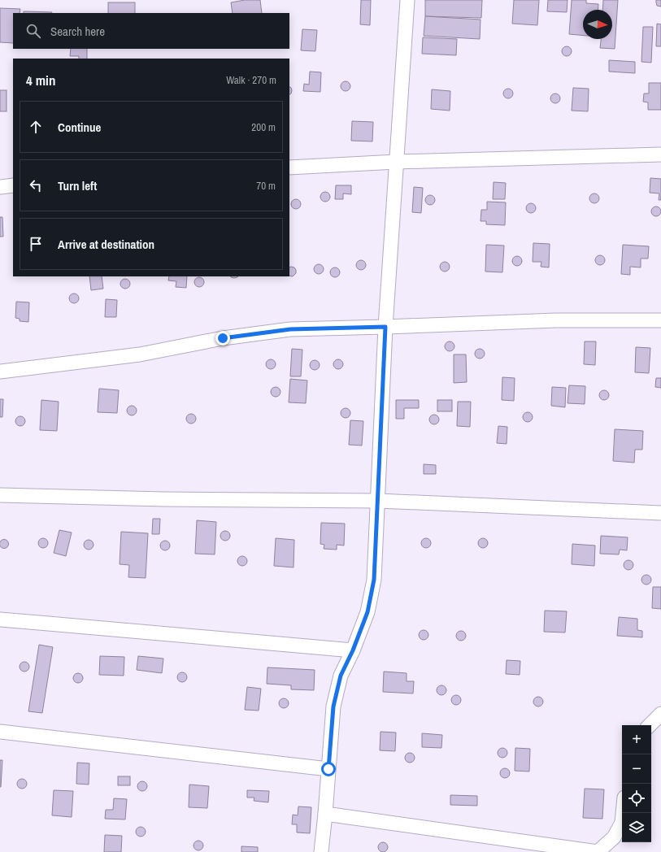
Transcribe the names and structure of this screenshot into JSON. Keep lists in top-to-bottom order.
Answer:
{
  "north": "right",
  "page": {
    "search": "Search here",
    "heading": ["4 min", "Walk · 270 m"],
    "list": [
      ["Continue", "200 m"],
      ["Turn left", "70 m"],
      "Arrive at destination"
    ],
    "map_buttons": ["+", "−"]
  }
}
